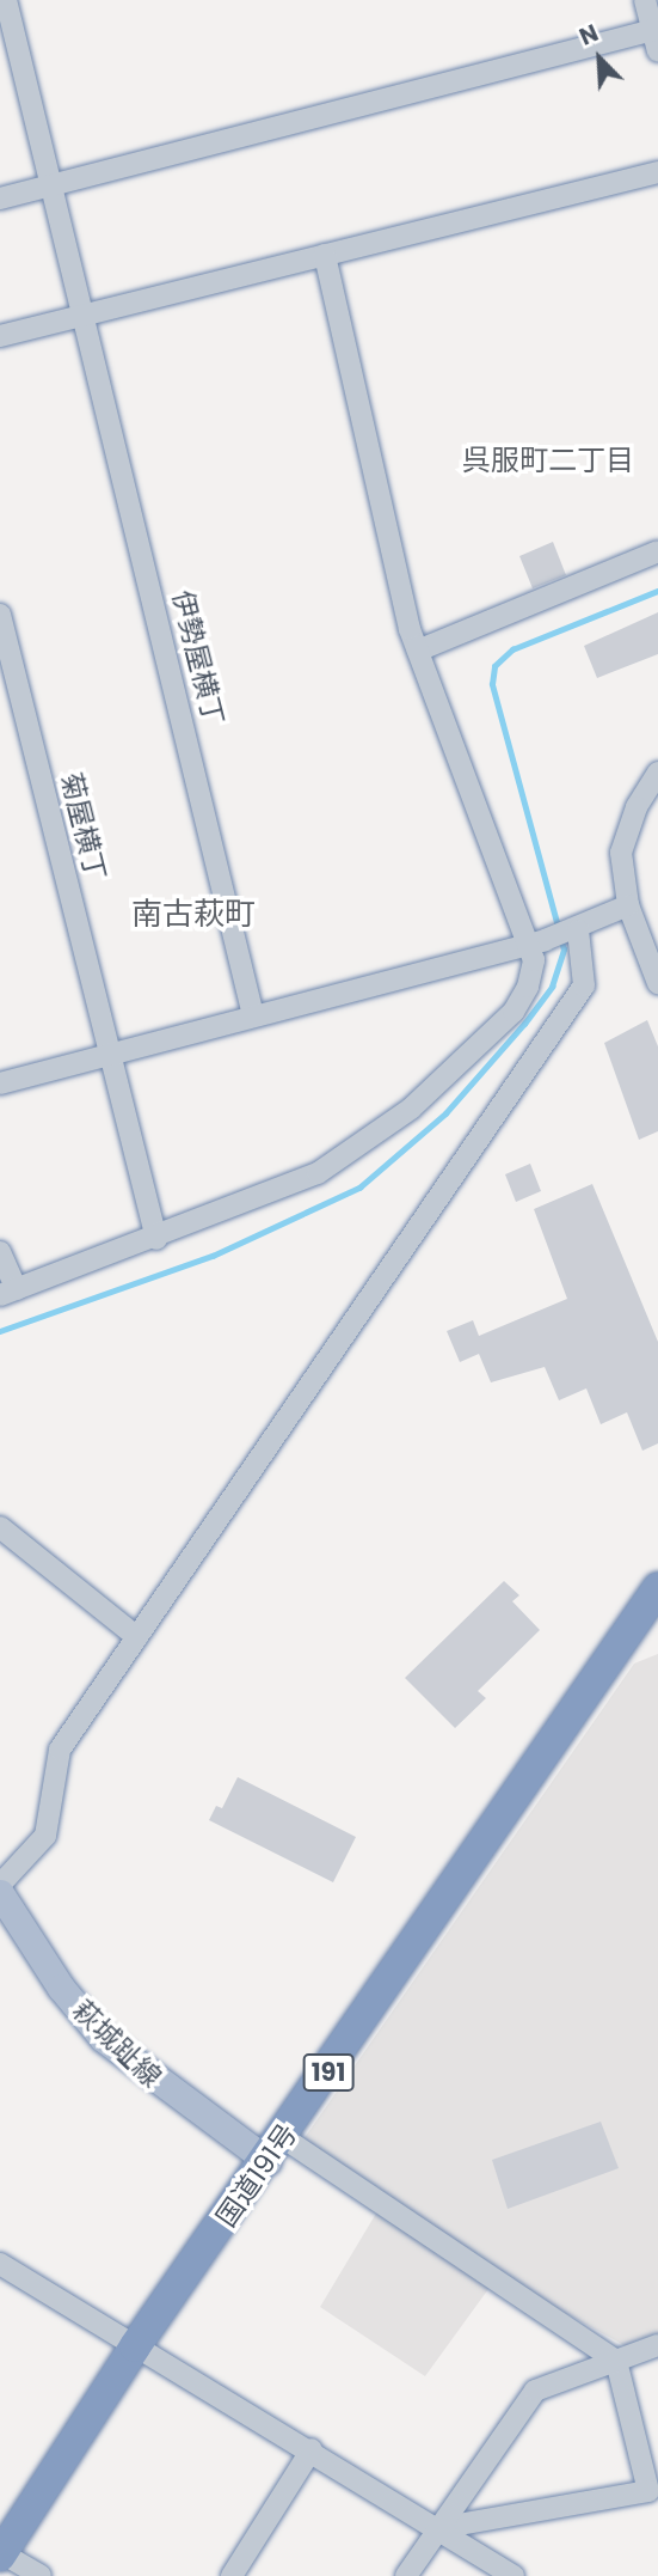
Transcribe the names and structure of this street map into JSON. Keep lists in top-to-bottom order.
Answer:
{
  "streets": {
    "highway": ["191", "国道191号"],
    "main road": ["萩城趾線"],
    "street": ["伊勢屋横丁", "菊屋横丁"]
  },
  "crossings": [
    ["萩城趾線", "国道191号"]
  ],
  "districts": ["呉服町二丁目", "南古萩町"],
  "north": "top left"
}
